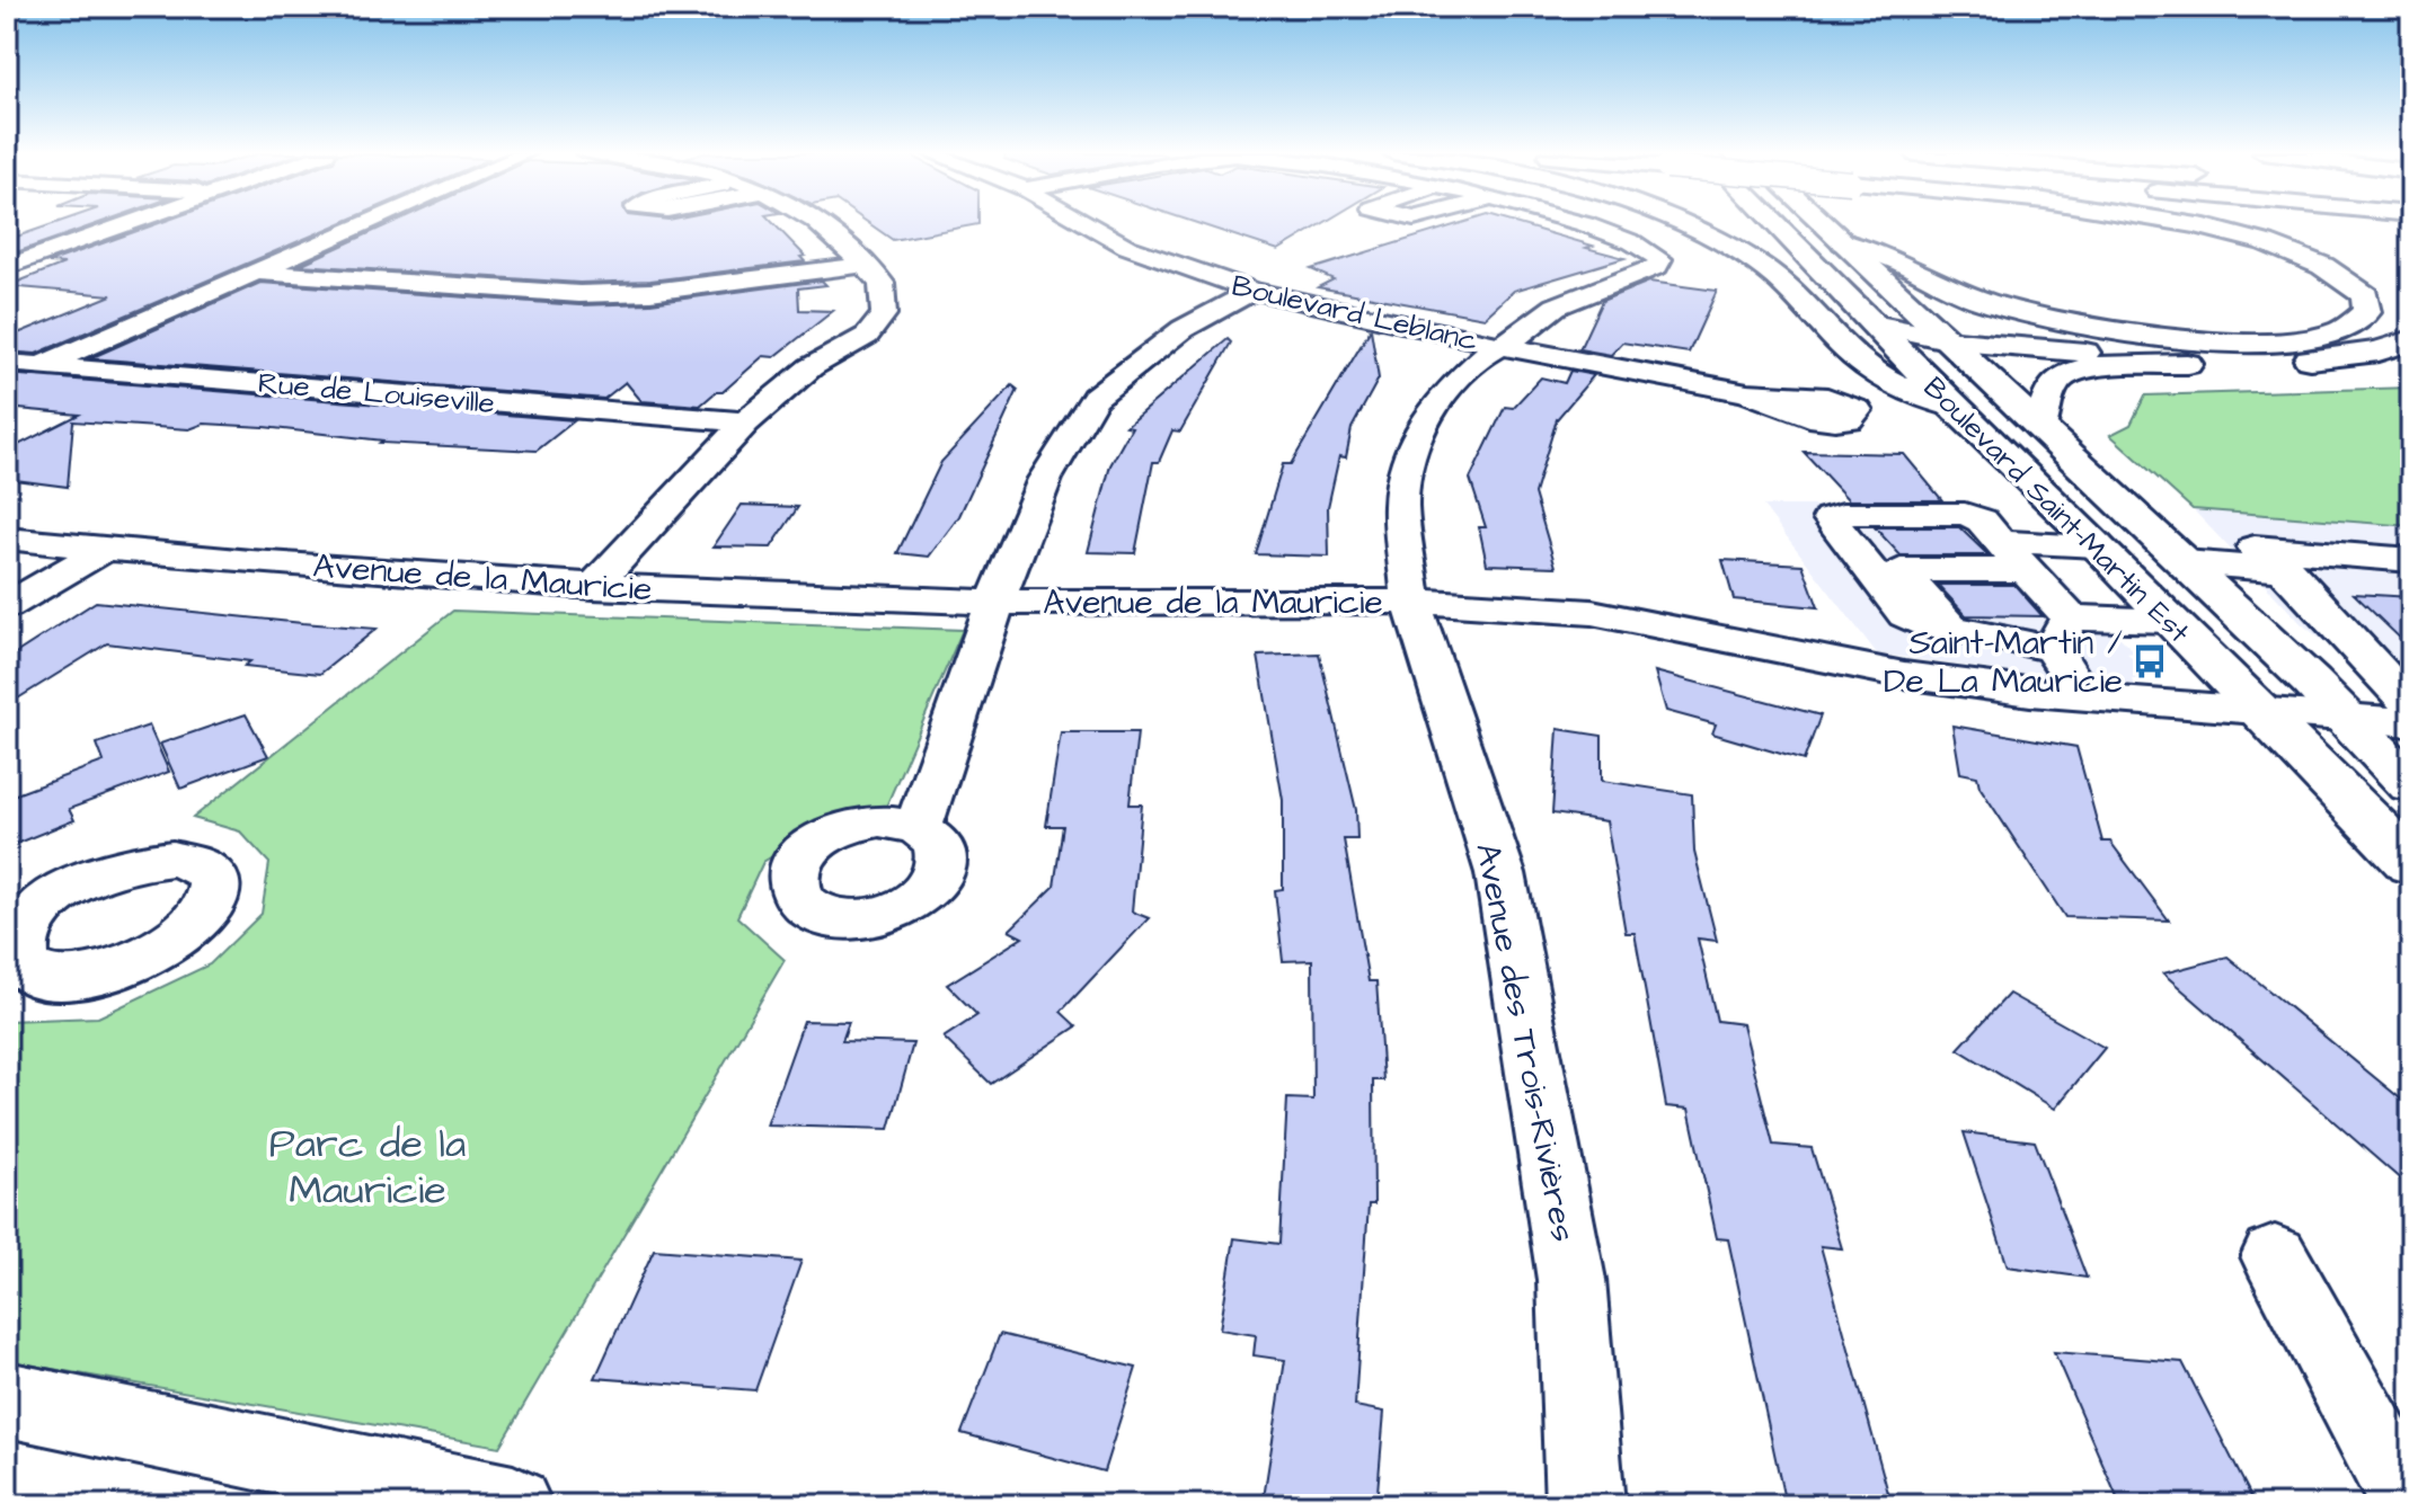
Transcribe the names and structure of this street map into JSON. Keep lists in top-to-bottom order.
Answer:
{
  "streets": {
    "main road": ["Boulevard Saint-Martin Est"],
    "street": [
      "Boulevard Leblanc",
      "Rue de Louiseville",
      "Avenue de la Mauricie",
      "Avenue des Trois-Rivières"
    ]
  },
  "crossings": [
    ["Boulevard Leblanc", "Avenue des Trois-Rivières"],
    ["Boulevard Saint-Martin Est", "Avenue de la Mauricie"],
    ["Avenue de la Mauricie", "Avenue des Trois-Rivières"]
  ],
  "parks": ["Parc de la Mauricie"],
  "places": {
    "bus stop": ["Saint-Martin / De La Mauricie"]
  }
}
